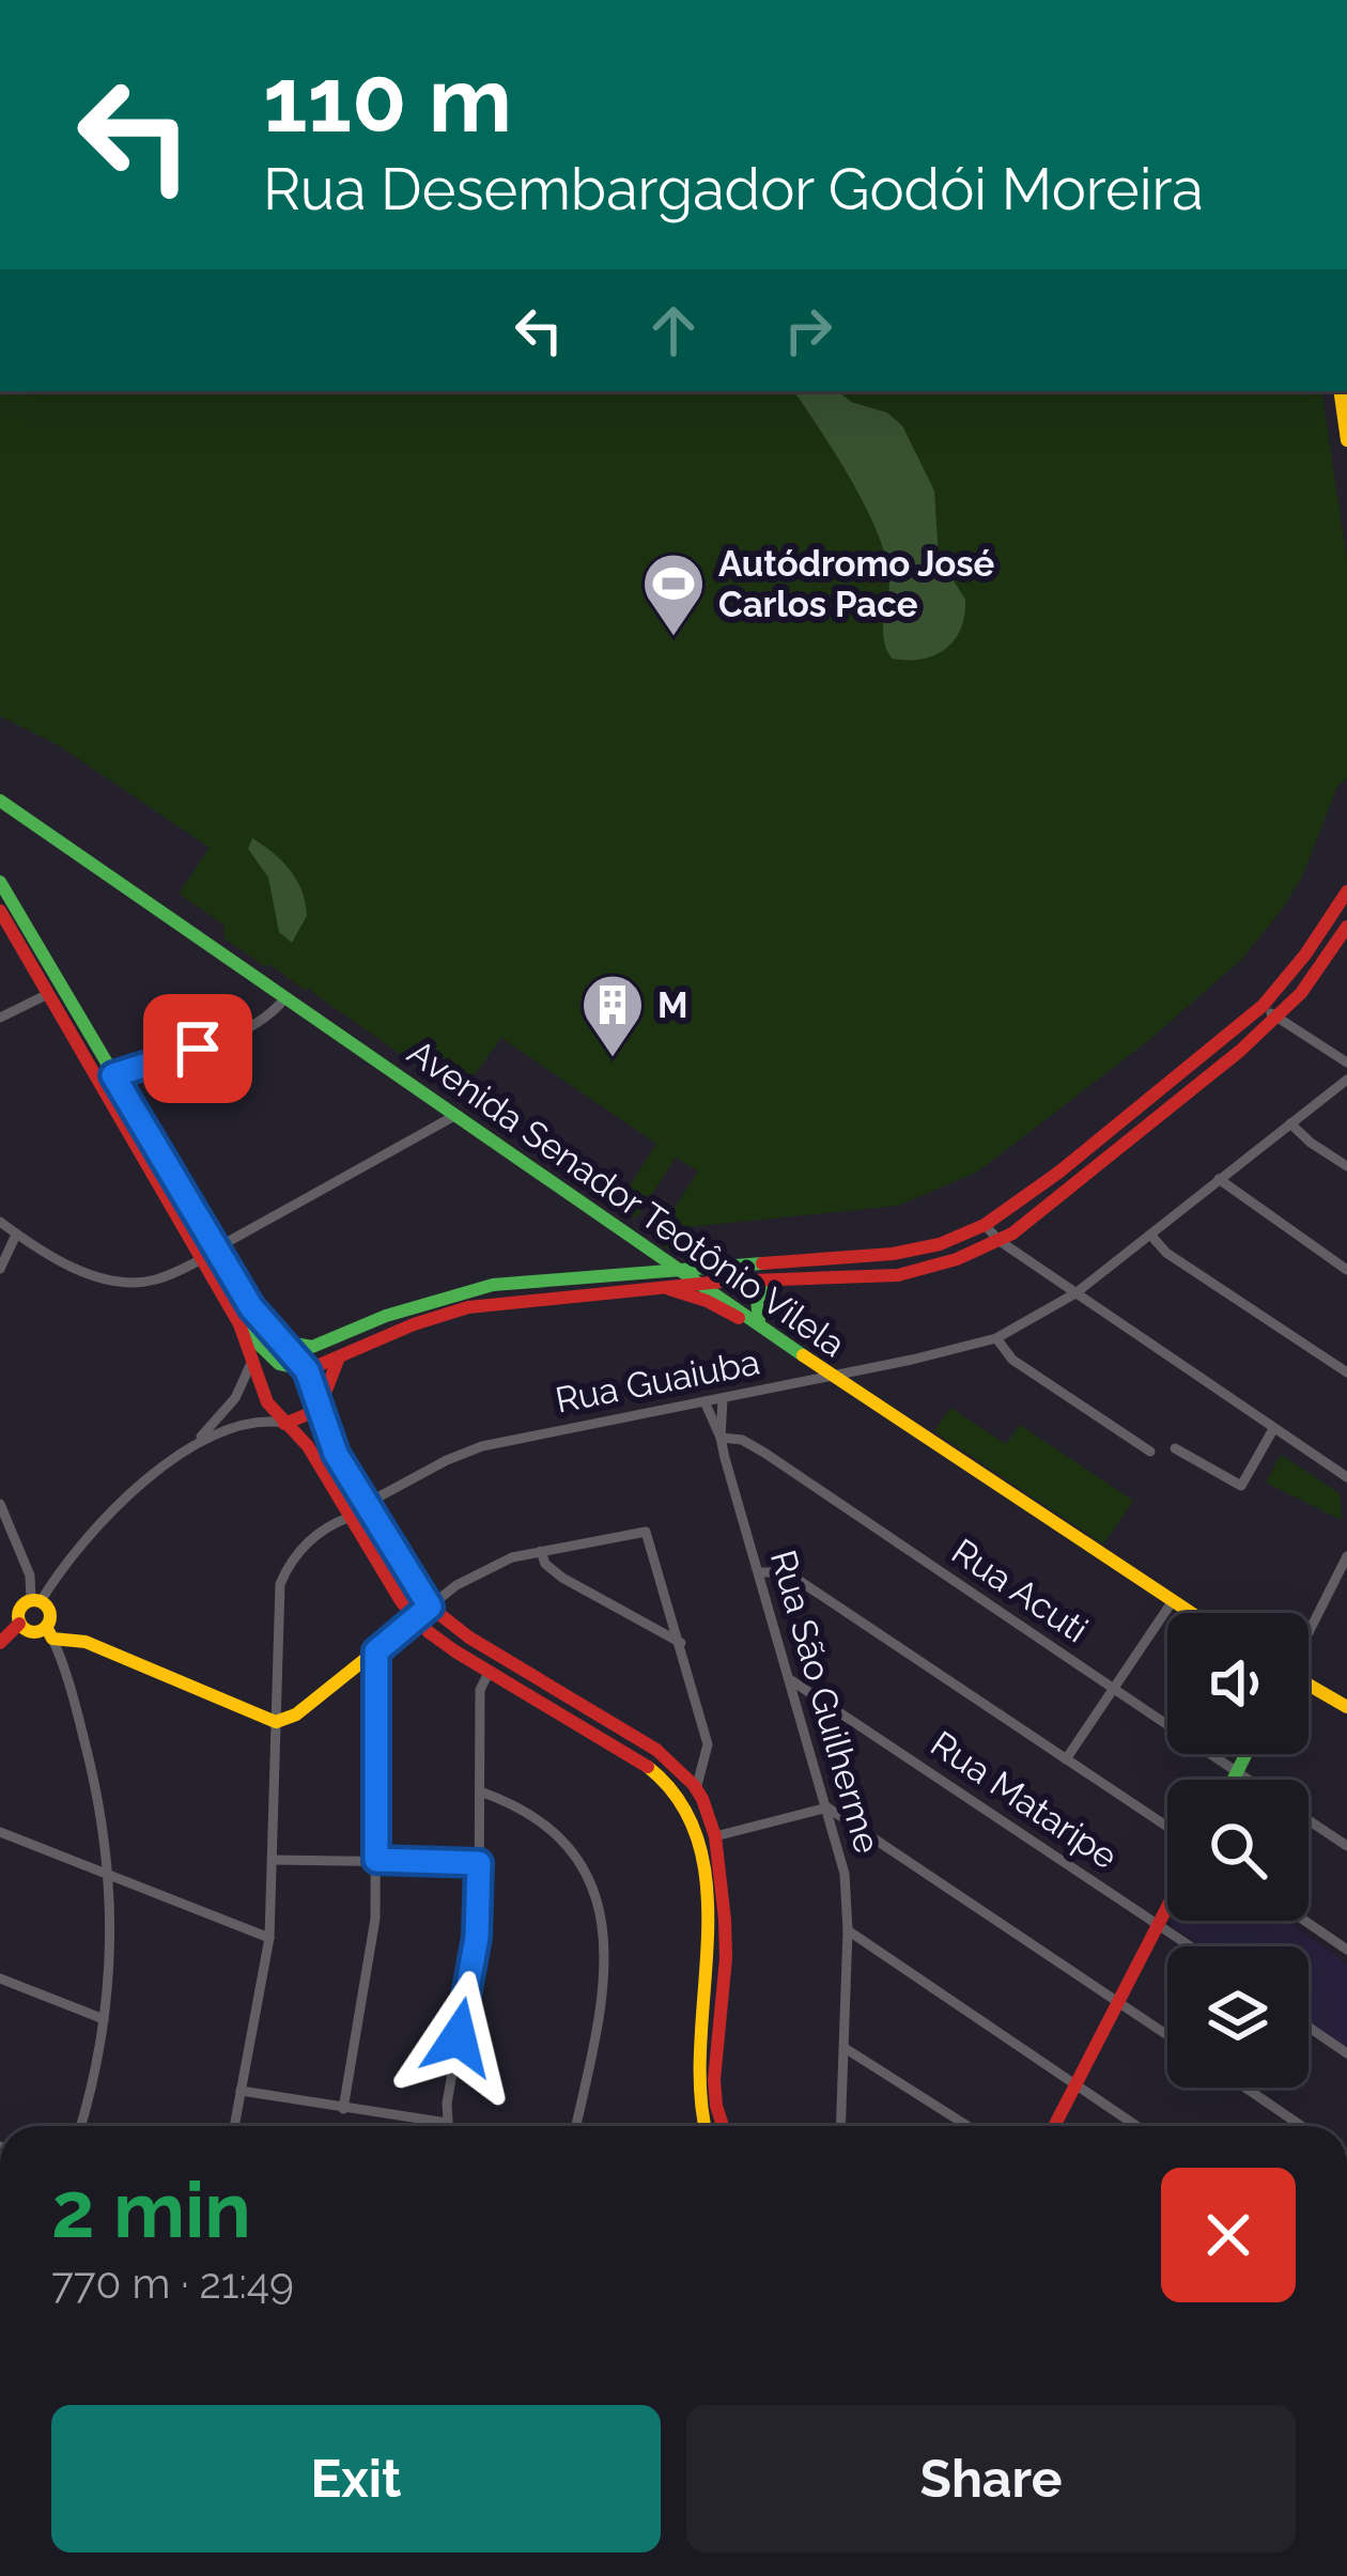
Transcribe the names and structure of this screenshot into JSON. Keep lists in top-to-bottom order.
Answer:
{
  "streets": {
    "main road": ["Avenida Senador Teotônio Vilela"],
    "street": [
      "Rua Guaiuba",
      "Rua Acuti",
      "Rua São Guilherme",
      "Rua Mataripe"
    ]
  },
  "crossings": [
    ["Avenida Senador Teotônio Vilela", "Rua Guaiuba"],
    ["Rua Guaiuba", "Rua São Guilherme"],
    ["Rua Acuti", "Rua São Guilherme"],
    ["Rua São Guilherme", "Rua Mataripe"]
  ],
  "places": {
    "sports": ["Autódromo José Carlos Pace"],
    "building": ["M"]
  },
  "page": {
    "turn": ["110 m", "Rua Desembargador Godói Moreira"],
    "heading": ["2 min", "770 m · 21:49"],
    "buttons": ["Exit", "Share"]
  }
}
